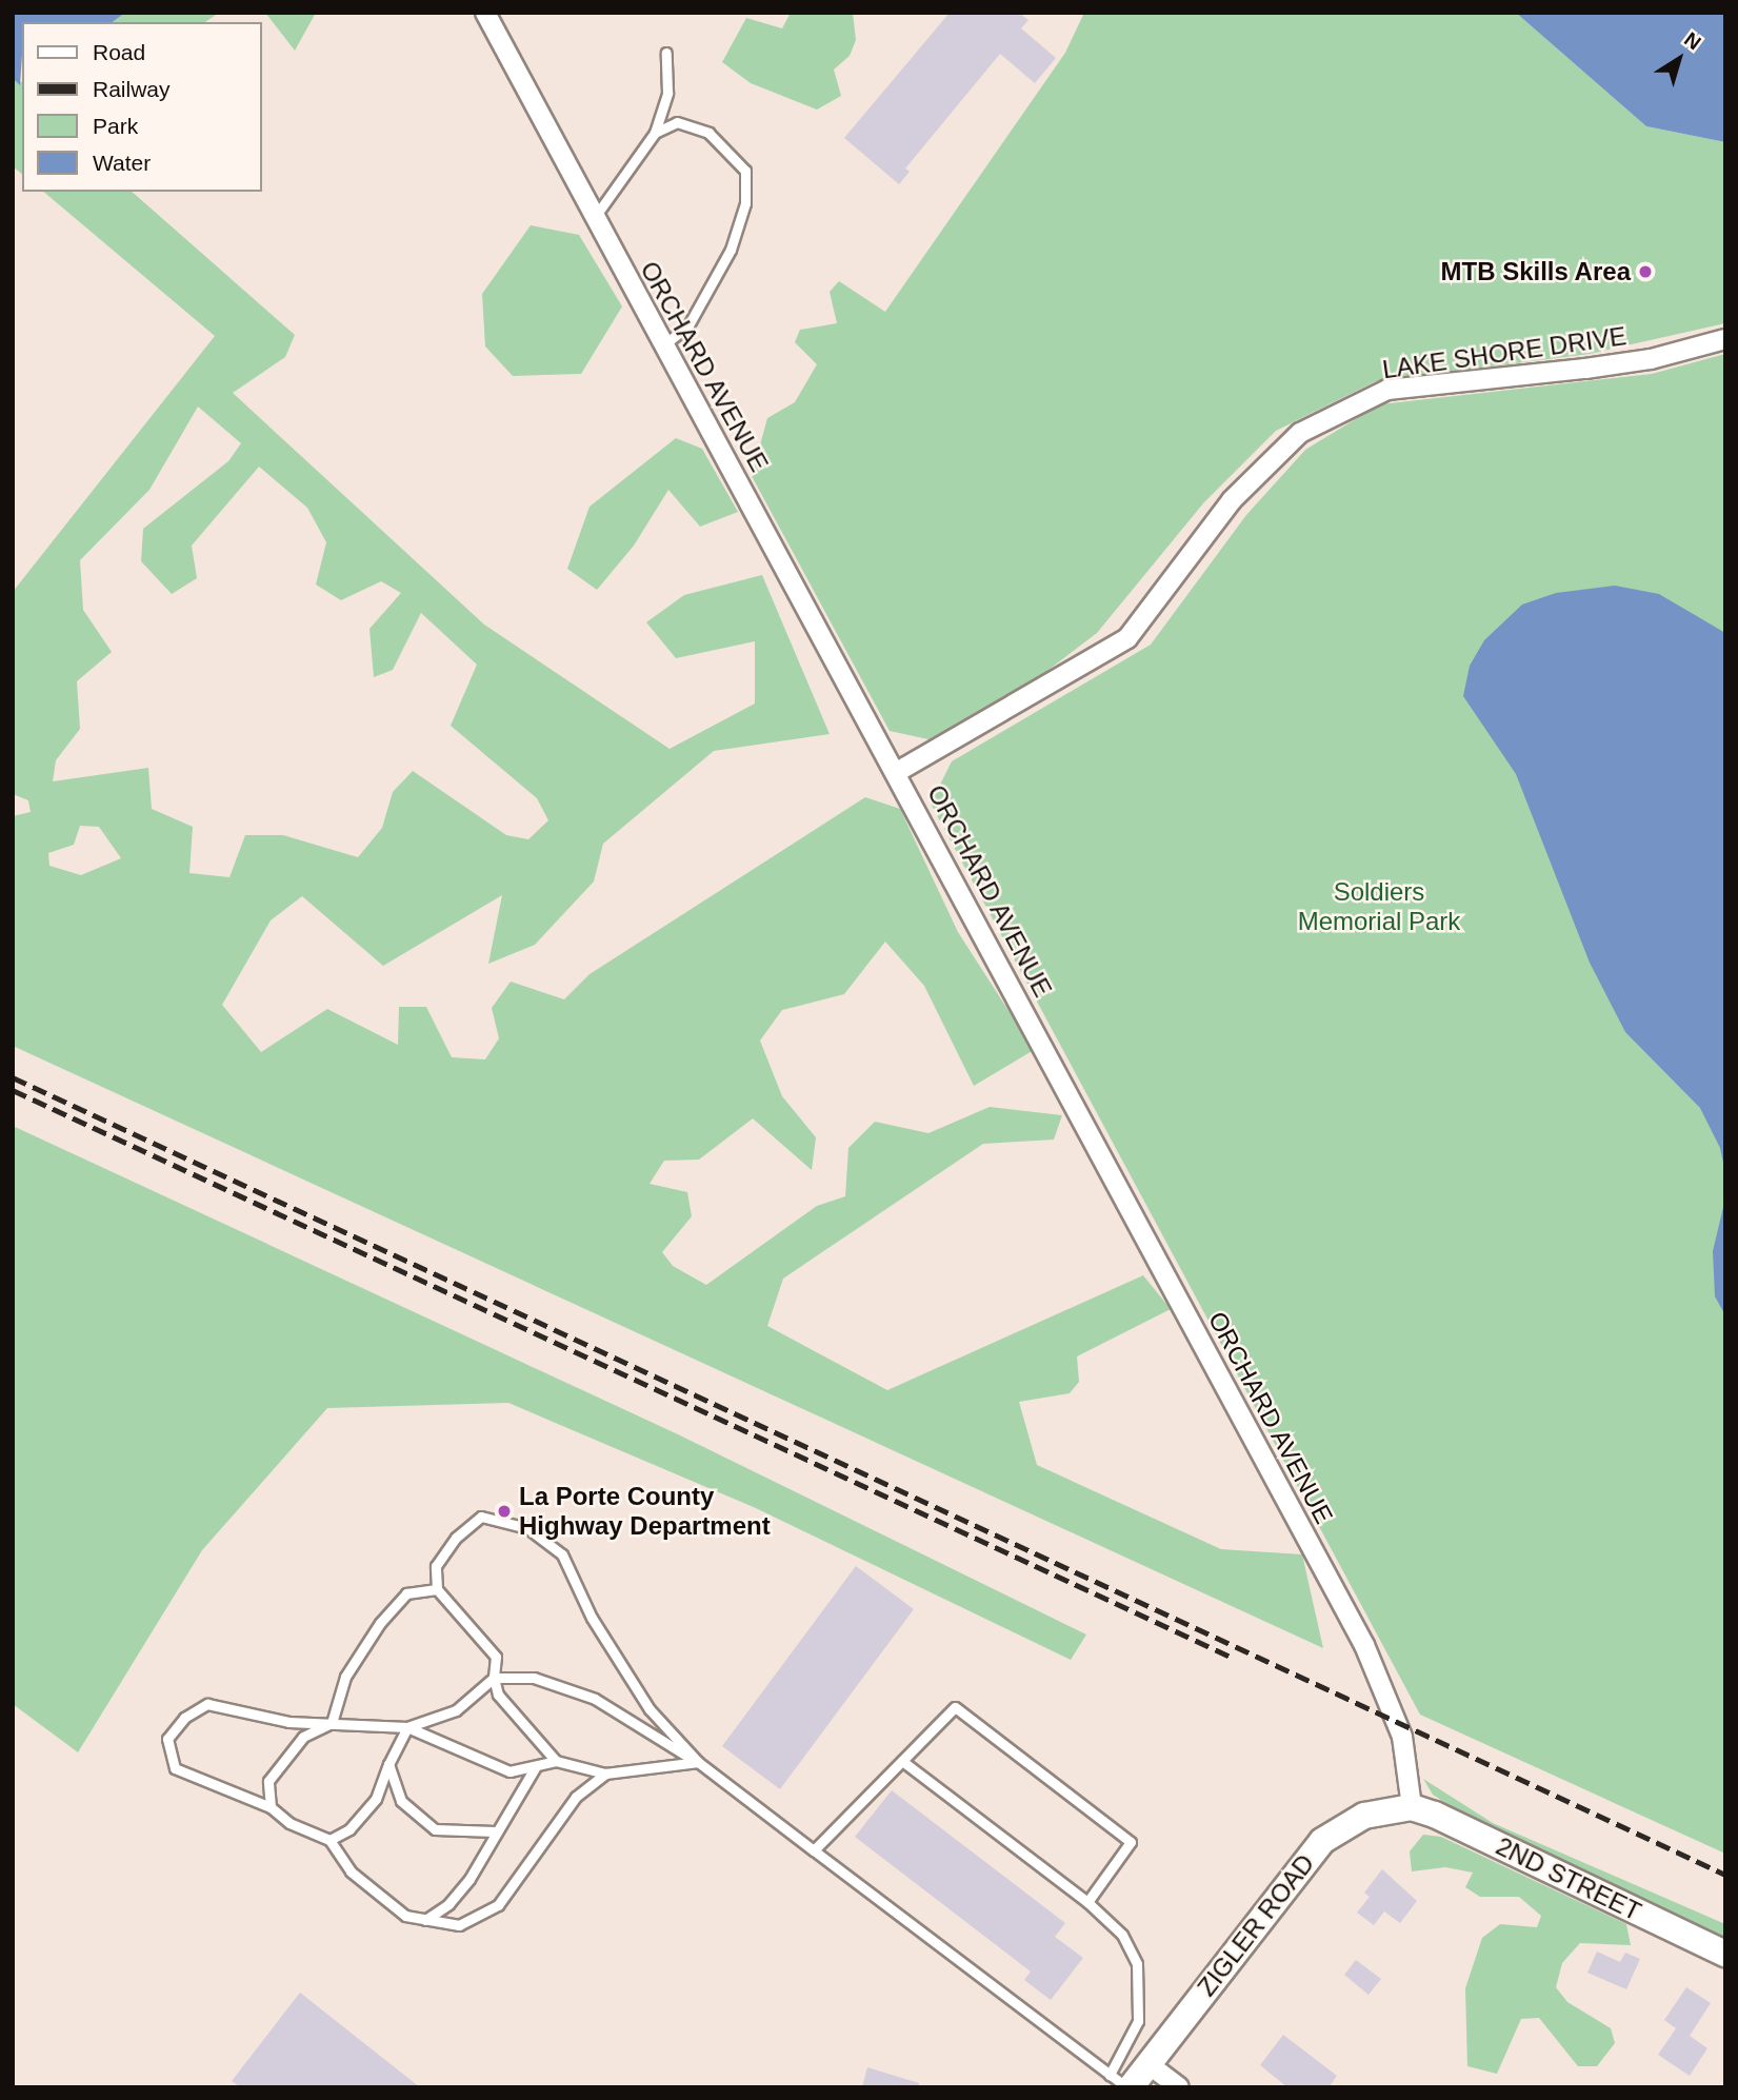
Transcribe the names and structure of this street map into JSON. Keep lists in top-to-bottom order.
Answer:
{
  "streets": {
    "street": [
      "LAKE SHORE DRIVE",
      "ORCHARD AVENUE",
      "2ND STREET",
      "ZIGLER ROAD"
    ]
  },
  "crossings": [
    ["LAKE SHORE DRIVE", "ORCHARD AVENUE"],
    ["ORCHARD AVENUE", "2ND STREET"],
    ["ORCHARD AVENUE", "ZIGLER ROAD"],
    ["2ND STREET", "ZIGLER ROAD"]
  ],
  "parks": ["Soldiers Memorial Park"],
  "places": ["MTB Skills Area", "La Porte County Highway Department"],
  "legend": [
    "Road",
    "Railway",
    "Park",
    "Water"
  ],
  "north": "top right"
}
